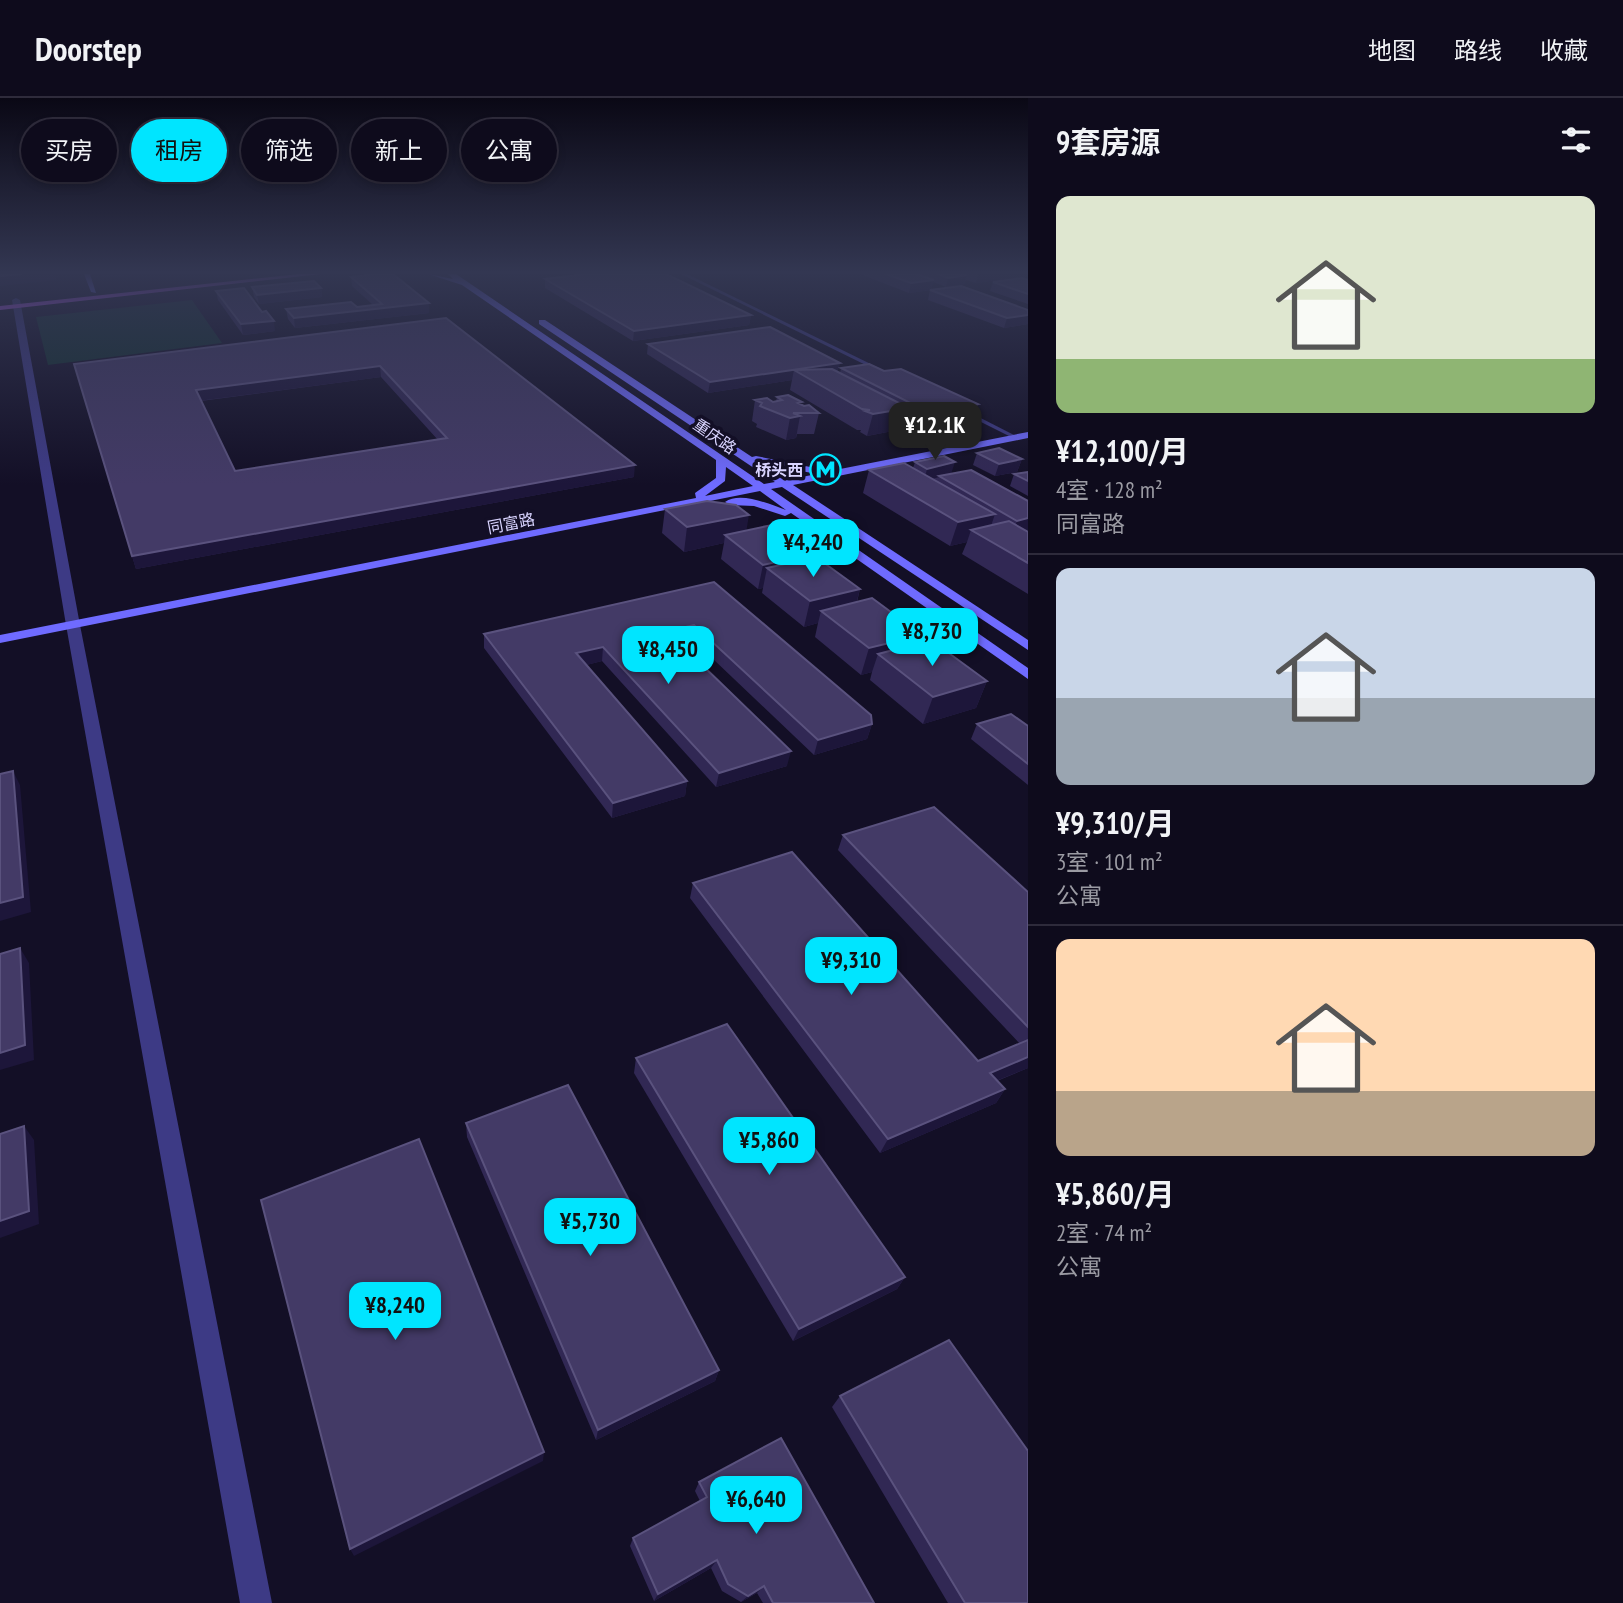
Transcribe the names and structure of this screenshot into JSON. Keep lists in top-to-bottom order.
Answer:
{
  "streets": {
    "main road": ["重庆路", "同富路"]
  },
  "crossings": [
    ["重庆路", "同富路"]
  ],
  "places": {
    "metro station": ["桥头西"]
  },
  "page": {
    "header": "Doorstep",
    "nav": ["地图", "路线", "收藏"],
    "heading": "9套房源",
    "chip": [
      "买房",
      "租房",
      "筛选",
      "新上",
      "公寓"
    ],
    "list": [
      {
        "name": "¥12,100/月",
        "note": "4室 · 128 m² · 同富路"
      },
      {
        "name": "¥9,310/月",
        "note": "3室 · 101 m² · 公寓"
      },
      {
        "name": "¥5,860/月",
        "note": "2室 · 74 m² · 公寓"
      }
    ],
    "price": [
      "¥12.1K",
      "¥4,240",
      "¥8,730",
      "¥8,450",
      "¥9,310",
      "¥5,860",
      "¥5,730",
      "¥8,240",
      "¥6,640"
    ]
  }
}
